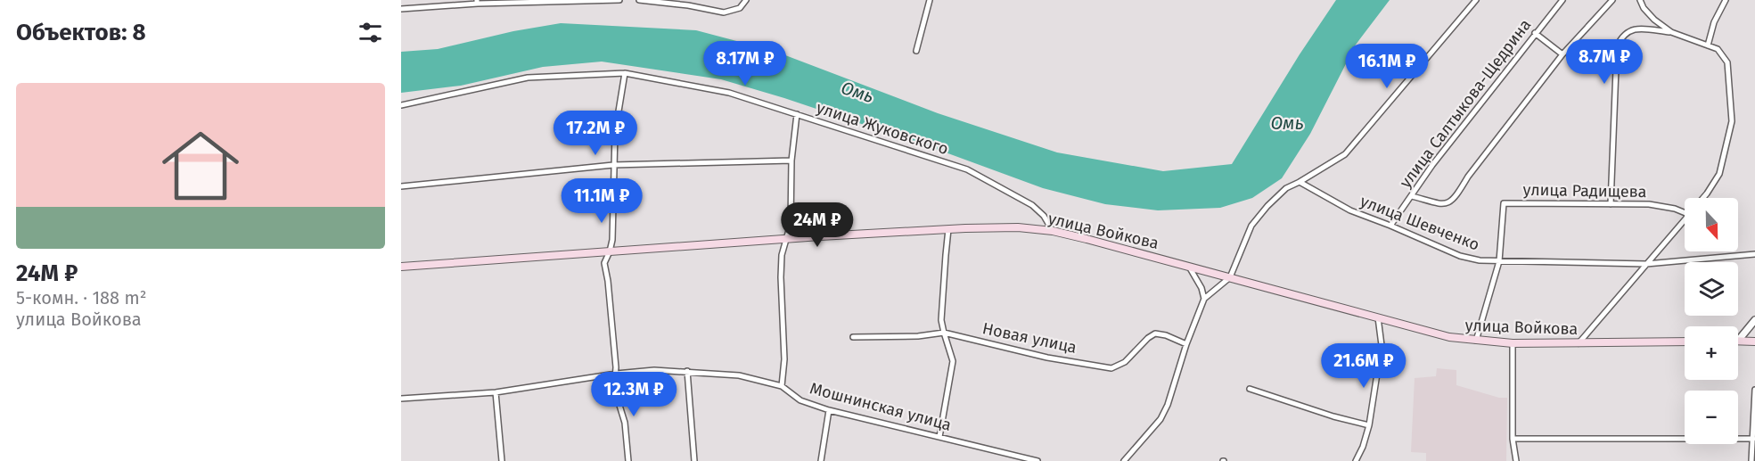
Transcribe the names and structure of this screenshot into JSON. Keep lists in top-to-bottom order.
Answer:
{
  "streets": {
    "main road": ["улица Войкова"],
    "street": [
      "улица Салтыкова-Щедрина",
      "улица Жуковского",
      "улица Радищева",
      "улица Шевченко",
      "Новая улица",
      "Мошнинская улица"
    ]
  },
  "crossings": [
    ["улица Салтыкова-Щедрина", "улица Шевченко"],
    ["улица Жуковского", "улица Войкова"],
    ["улица Радищева", "улица Шевченко"]
  ],
  "water": ["Омь"],
  "north": "bottom",
  "page": {
    "heading": "Объектов: 8",
    "price": [
      "8.7M ₽",
      "8.17M ₽",
      "16.1M ₽",
      "17.2M ₽",
      "11.1M ₽",
      "24M ₽",
      "21.6M ₽",
      "12.3M ₽"
    ],
    "list": [
      {
        "name": "24M ₽",
        "note": "5-комн. · 188 m² · улица Войкова"
      }
    ],
    "map_buttons": ["+", "−"]
  }
}
